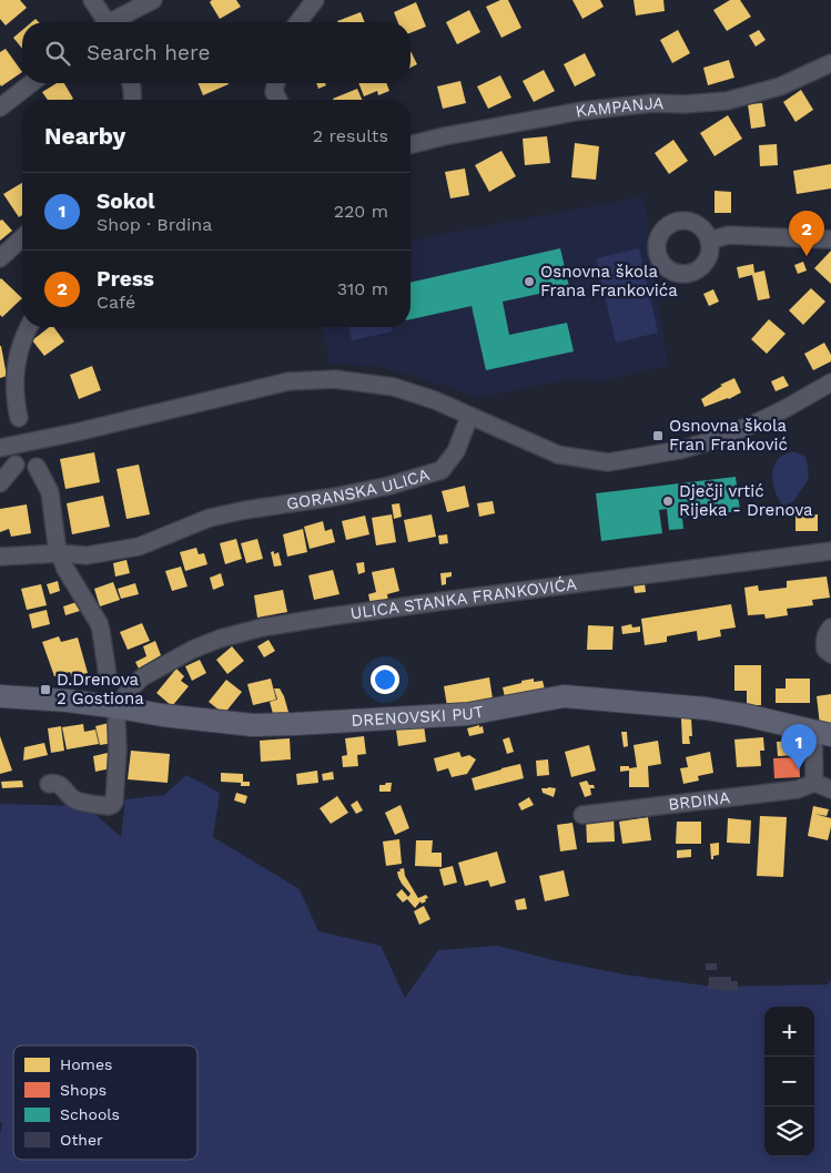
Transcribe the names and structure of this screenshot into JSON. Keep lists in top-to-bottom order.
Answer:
{
  "streets": {
    "main road": ["DRENOVSKI PUT"],
    "street": [
      "KAMPANJA",
      "GORANSKA ULICA",
      "ULICA STANKA FRANKOVIĆA",
      "BRDINA"
    ]
  },
  "crossings": [
    ["ULICA STANKA FRANKOVIĆA", "DRENOVSKI PUT"]
  ],
  "places": {
    "other": ["Osnovna škola Frana Frankovića", "Dječji vrtić Rijeka - Drenova"],
    "transit": ["Osnovna škola Fran Franković", "D.Drenova 2 Gostiona"]
  },
  "legend": [
    "Homes",
    "Shops",
    "Schools",
    "Other"
  ],
  "page": {
    "search": "Search here",
    "heading": ["Nearby", "2 results"],
    "list": [
      {
        "mark": "1",
        "name": "Sokol",
        "note": "Shop · Brdina",
        "value": "220 m"
      },
      {
        "mark": "2",
        "name": "Press",
        "note": "Café",
        "value": "310 m"
      }
    ],
    "pins": ["2", "1"],
    "map_buttons": ["+", "−"]
  }
}
